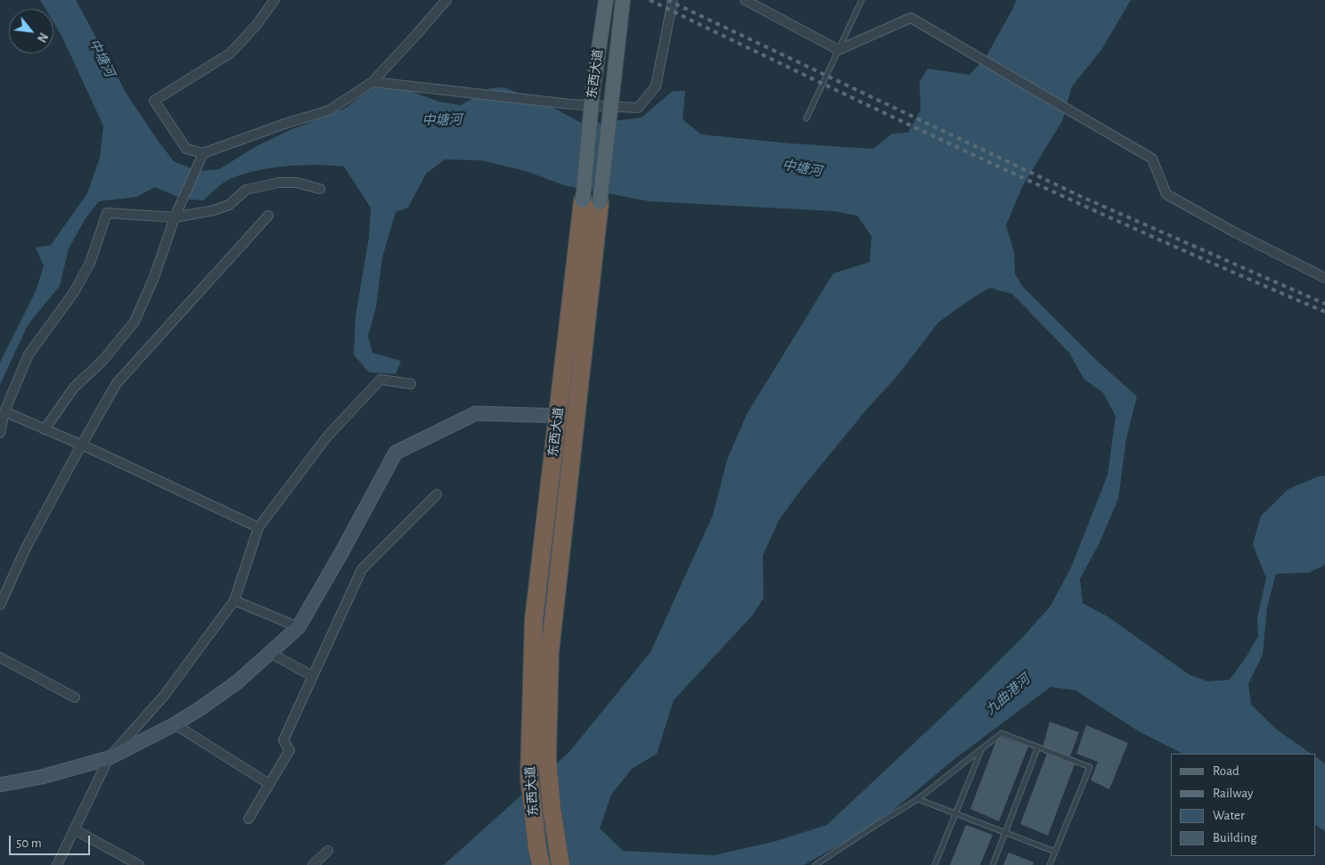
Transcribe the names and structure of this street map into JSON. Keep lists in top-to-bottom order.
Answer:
{
  "streets": {
    "highway": ["东西大道"]
  },
  "water": ["中塘河", "九曲港河"],
  "legend": [
    "Road",
    "Railway",
    "Water",
    "Building"
  ],
  "scale_bar": "50 m",
  "north": "bottom right"
}
